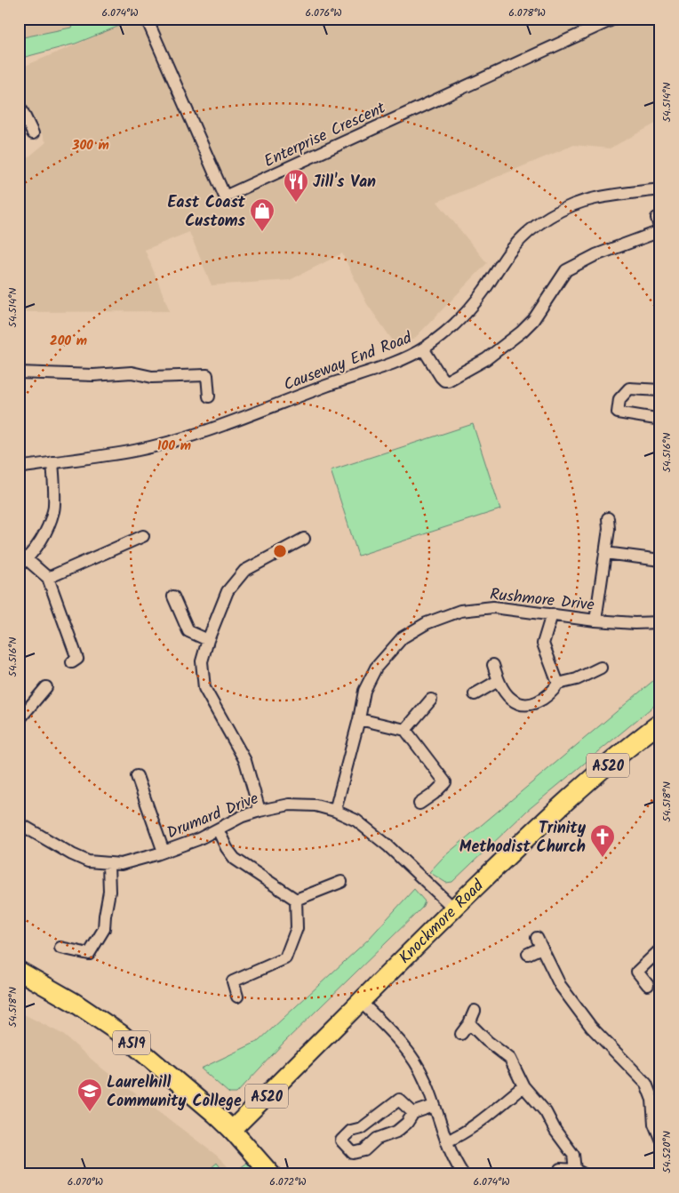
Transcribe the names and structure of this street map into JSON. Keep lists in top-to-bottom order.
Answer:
{
  "streets": {
    "main road": ["A520", "Knockmore Road", "A519"],
    "street": [
      "Enterprise Crescent",
      "Causeway End Road",
      "Rushmore Drive",
      "Drumard Drive"
    ]
  },
  "crossings": [
    ["Rushmore Drive", "Drumard Drive"],
    ["Drumard Drive", "Knockmore Road"],
    ["Knockmore Road", "A519"]
  ],
  "places": {
    "restaurant": ["Jill's Van"],
    "shop": ["East Coast Customs"],
    "church": ["Trinity Methodist Church"],
    "school or university": ["Laurelhill Community College"]
  },
  "coordinates": [
    "6.074°W",
    "6.076°W",
    "6.078°W",
    "54.514°N",
    "54.516°N",
    "54.518°N",
    "54.520°N",
    "6.070°W",
    "6.072°W"
  ],
  "rings": ["300 m", "200 m", "100 m"]
}
